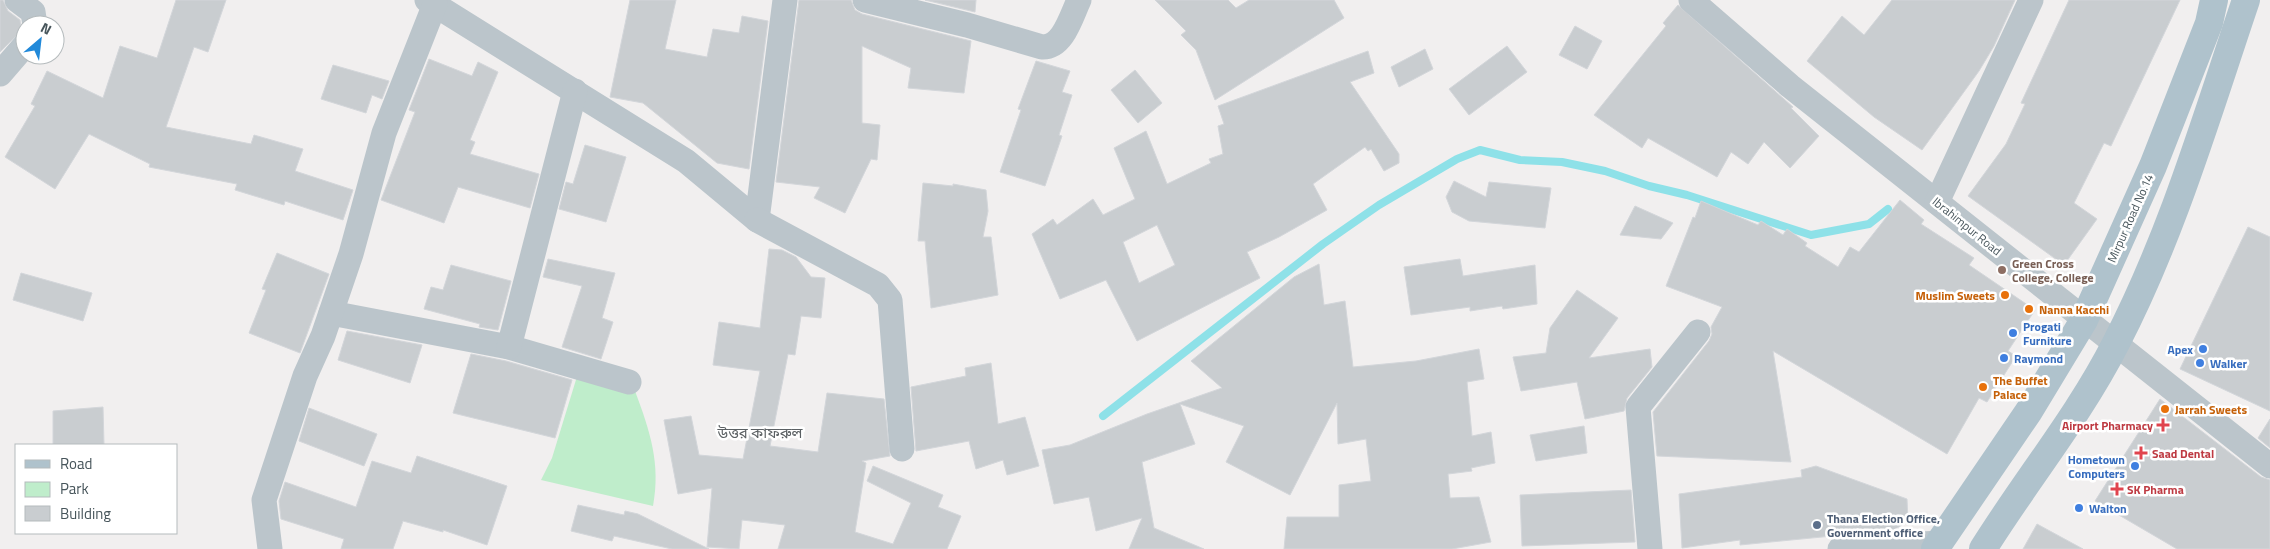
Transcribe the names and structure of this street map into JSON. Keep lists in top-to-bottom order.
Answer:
{
  "streets": {
    "main road": ["Mirpur Road No.14"],
    "street": ["Ibrahimpur Road"]
  },
  "crossings": [
    ["Mirpur Road No.14", "Ibrahimpur Road"]
  ],
  "districts": ["উত্তর কাফরুল"],
  "places": {
    "other": [
      "Green Cross College, College",
      "Muslim Sweets",
      "Nanna Kacchi",
      "Progati Furniture",
      "Apex",
      "Raymond",
      "Walker",
      "The Buffet Palace",
      "Jarrah Sweets",
      "Hometown Computers",
      "Walton",
      "Thana Election Office, Government office"
    ],
    "health": ["Airport Pharmacy", "Saad Dental", "SK Pharma"]
  },
  "legend": ["Road", "Park", "Building"],
  "north": "top right"
}
